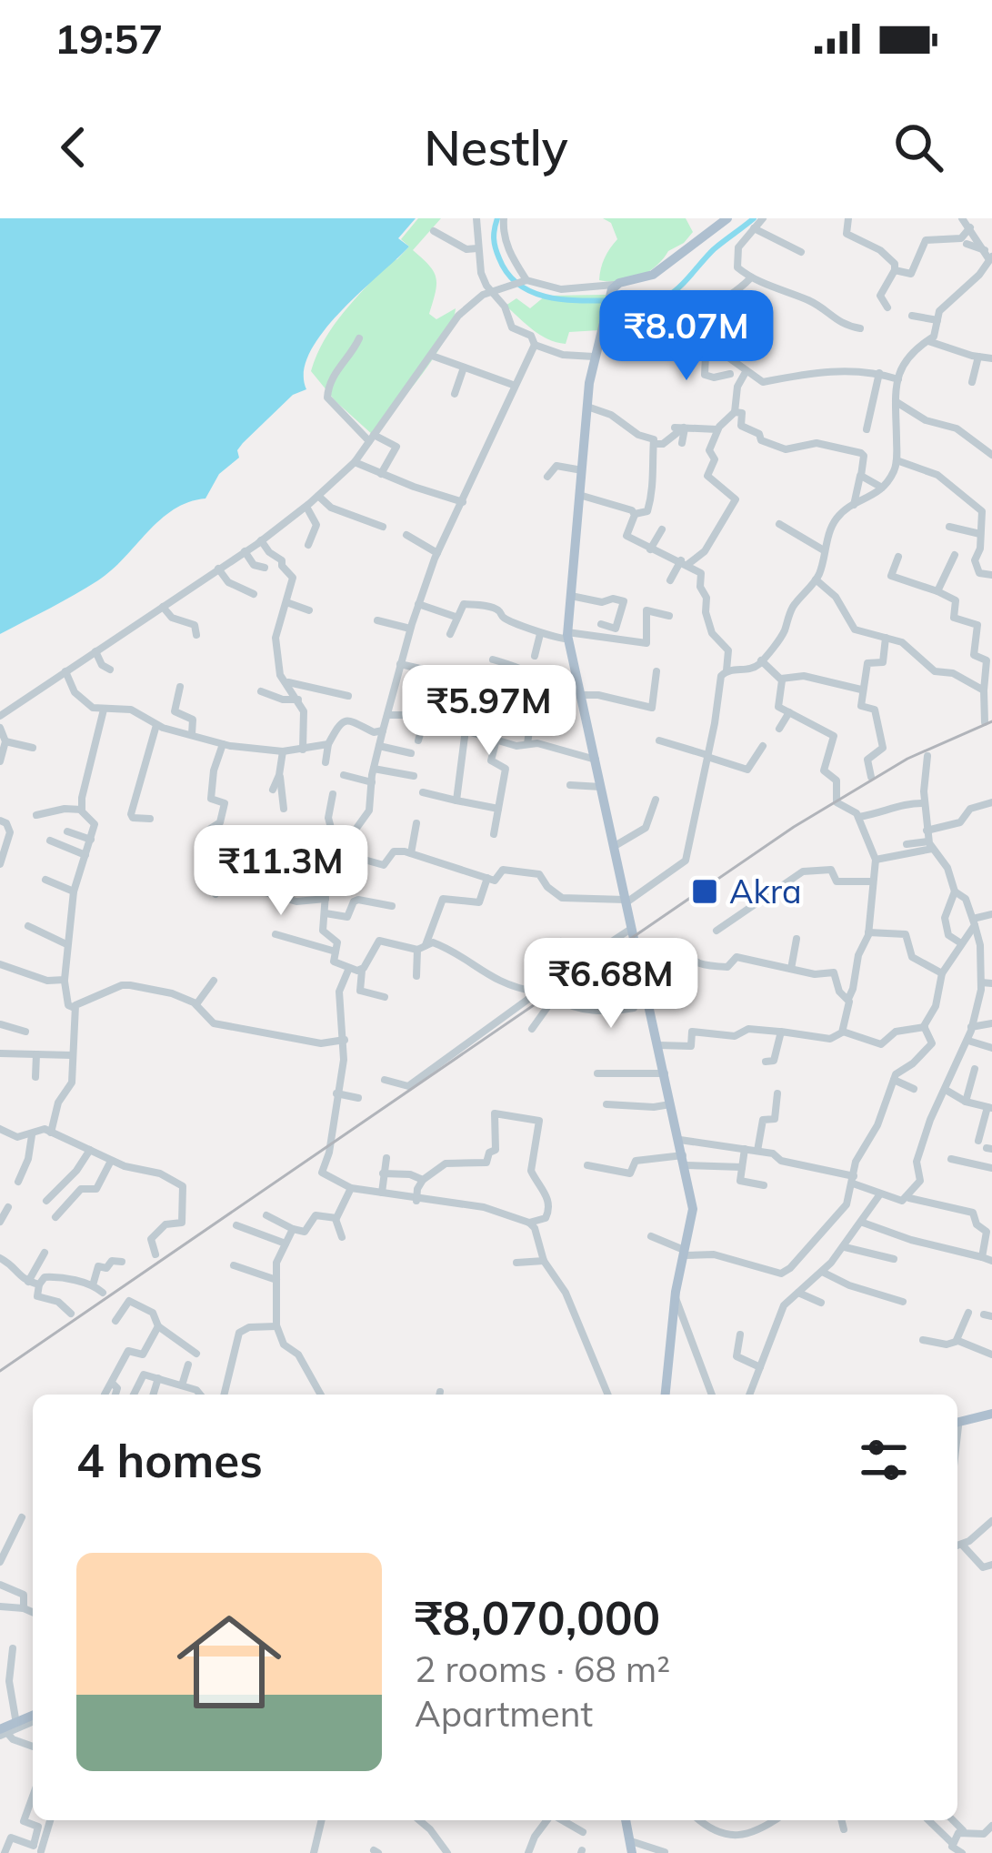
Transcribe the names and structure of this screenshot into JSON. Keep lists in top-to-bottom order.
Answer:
{
  "places": {
    "transit": ["Akra"]
  },
  "page": {
    "status": "19:57",
    "header": "Nestly",
    "price": [
      "₹8.07M",
      "₹5.97M",
      "₹11.3M",
      "₹6.68M"
    ],
    "heading": "4 homes",
    "list": [
      {
        "name": "₹8,070,000",
        "note": "2 rooms · 68 m² · Apartment"
      }
    ]
  }
}
